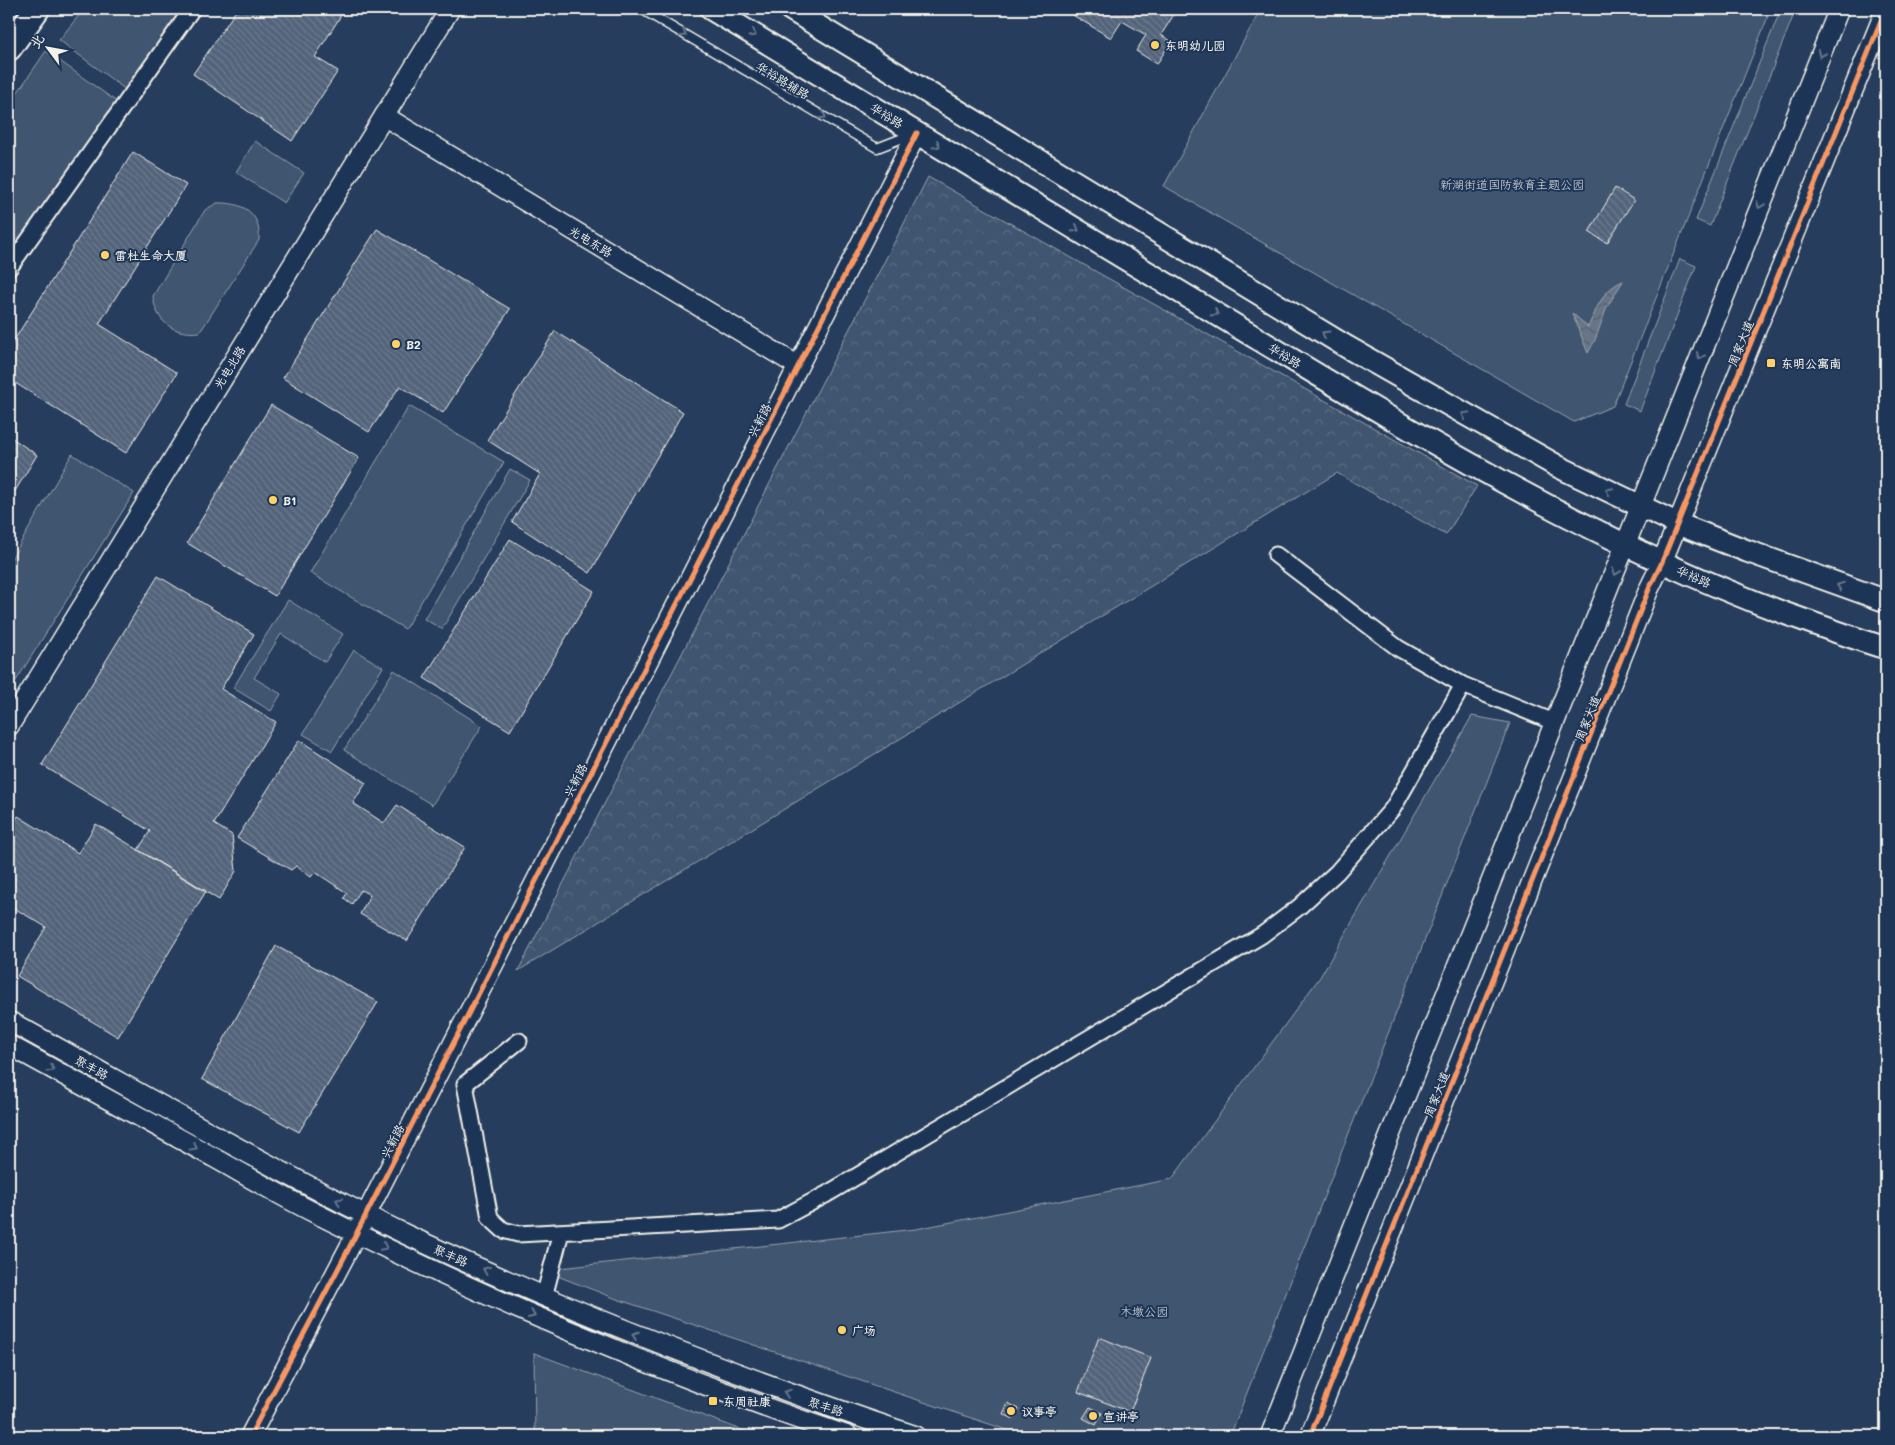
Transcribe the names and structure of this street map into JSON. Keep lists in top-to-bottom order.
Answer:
{
  "streets": {
    "main road": ["华裕路"],
    "street": [
      "光电东路",
      "周家大道",
      "光电北路",
      "兴新路",
      "聚丰路"
    ],
    "lane": ["华裕路辅路"]
  },
  "crossings": [
    ["华裕路辅路", "华裕路"],
    ["华裕路辅路", "兴新路"],
    ["华裕路", "周家大道"],
    ["华裕路", "兴新路"],
    ["光电东路", "光电北路"],
    ["光电东路", "兴新路"],
    ["兴新路", "聚丰路"]
  ],
  "one_way": ["华裕路辅路"],
  "parks": ["新湖街道国防教育主题公园", "木墩公园"],
  "places": {
    "other": [
      "东明幼儿园",
      "雷杜生命大厦",
      "B2",
      "B1",
      "广场",
      "议事亭",
      "宣讲亭"
    ],
    "transit": ["东明公寓南", "东周社康"]
  },
  "north": "top left"
}
